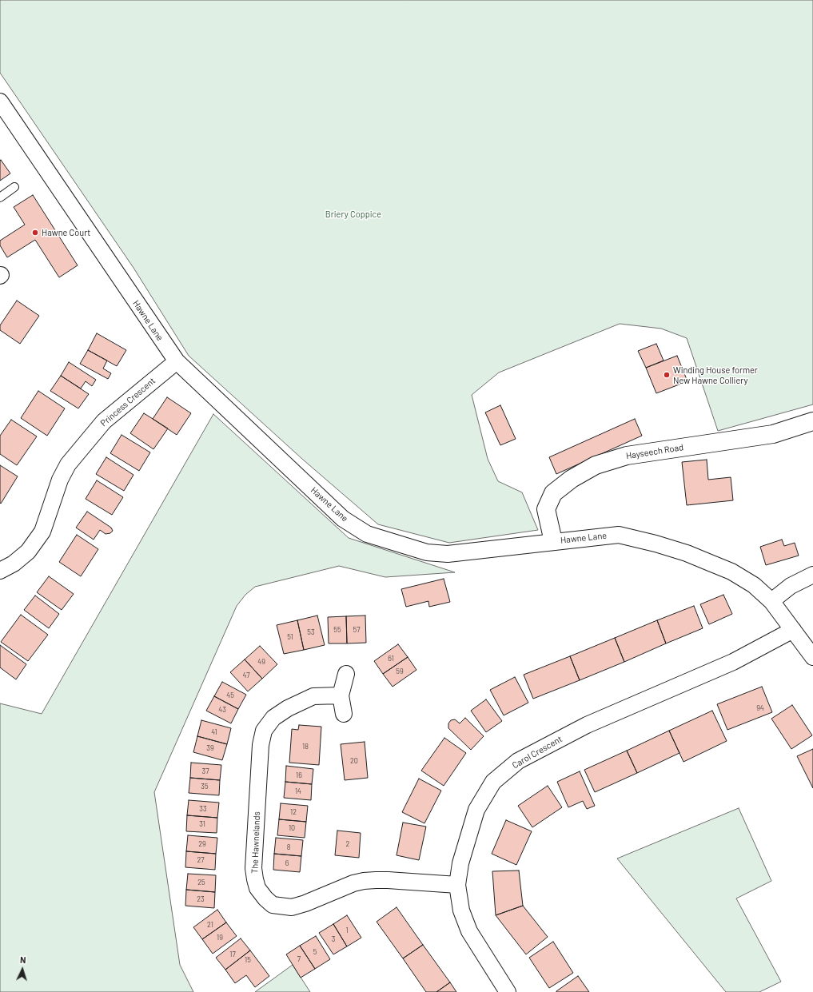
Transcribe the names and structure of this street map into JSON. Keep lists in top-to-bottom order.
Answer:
{
  "streets": {
    "street": [
      "Hawne Lane",
      "Princess Crescent",
      "Hayseech Road",
      "Carol Crescent",
      "The Hawnelands"
    ]
  },
  "crossings": [
    ["Hawne Lane", "Princess Crescent"],
    ["Hawne Lane", "Hayseech Road"],
    ["Hawne Lane", "Carol Crescent"],
    ["Carol Crescent", "The Hawnelands"]
  ],
  "parks": ["Briery Coppice"],
  "places": ["Hawne Court", "Winding House former New Hawne Colliery"],
  "house_numbers": [
    "55",
    "57",
    "53",
    "51",
    "61",
    "49",
    "59",
    "47",
    "45",
    "94",
    "43",
    "41",
    "18",
    "39",
    "20",
    "37",
    "16",
    "35",
    "14",
    "33",
    "12",
    "31",
    "10",
    "29",
    "2",
    "8",
    "27",
    "6",
    "25",
    "23",
    "21",
    "1",
    "19",
    "3",
    "5",
    "17",
    "7",
    "15"
  ],
  "north": "top"
}
